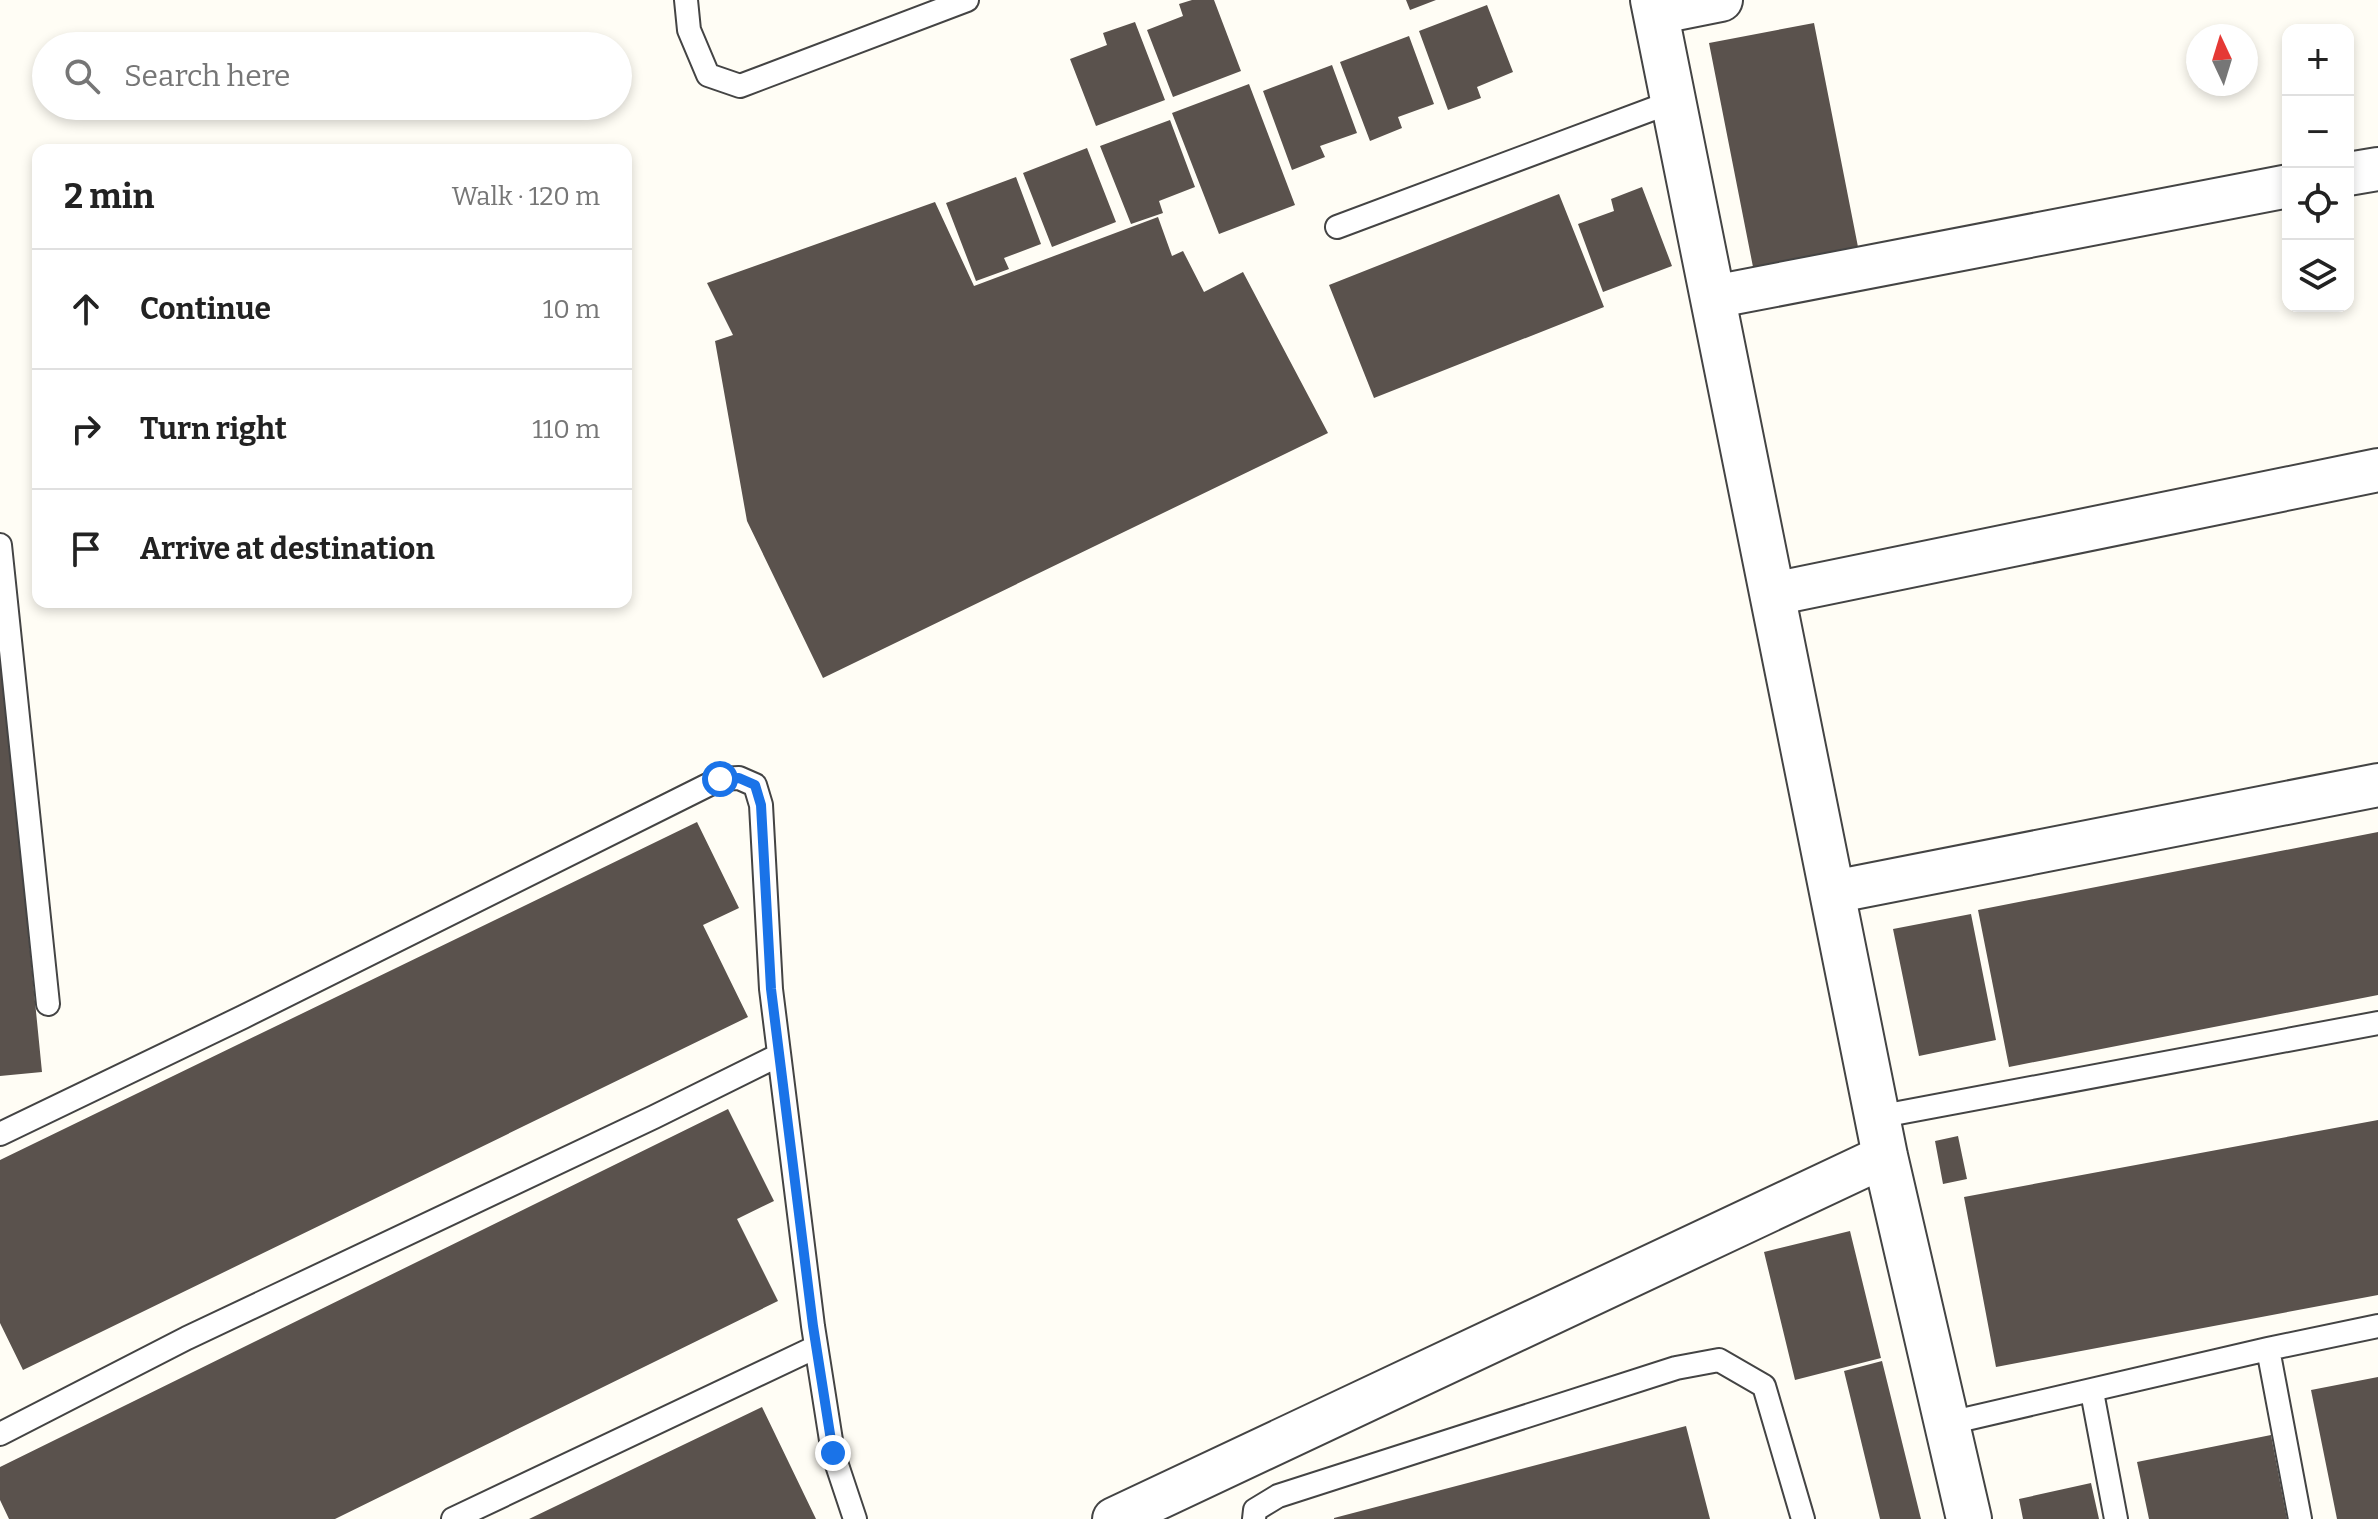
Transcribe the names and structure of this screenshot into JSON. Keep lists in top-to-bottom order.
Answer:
{
  "north": "top",
  "page": {
    "map_buttons": ["+", "−"],
    "search": "Search here",
    "heading": ["2 min", "Walk · 120 m"],
    "list": [
      ["Continue", "10 m"],
      ["Turn right", "110 m"],
      "Arrive at destination"
    ]
  }
}
